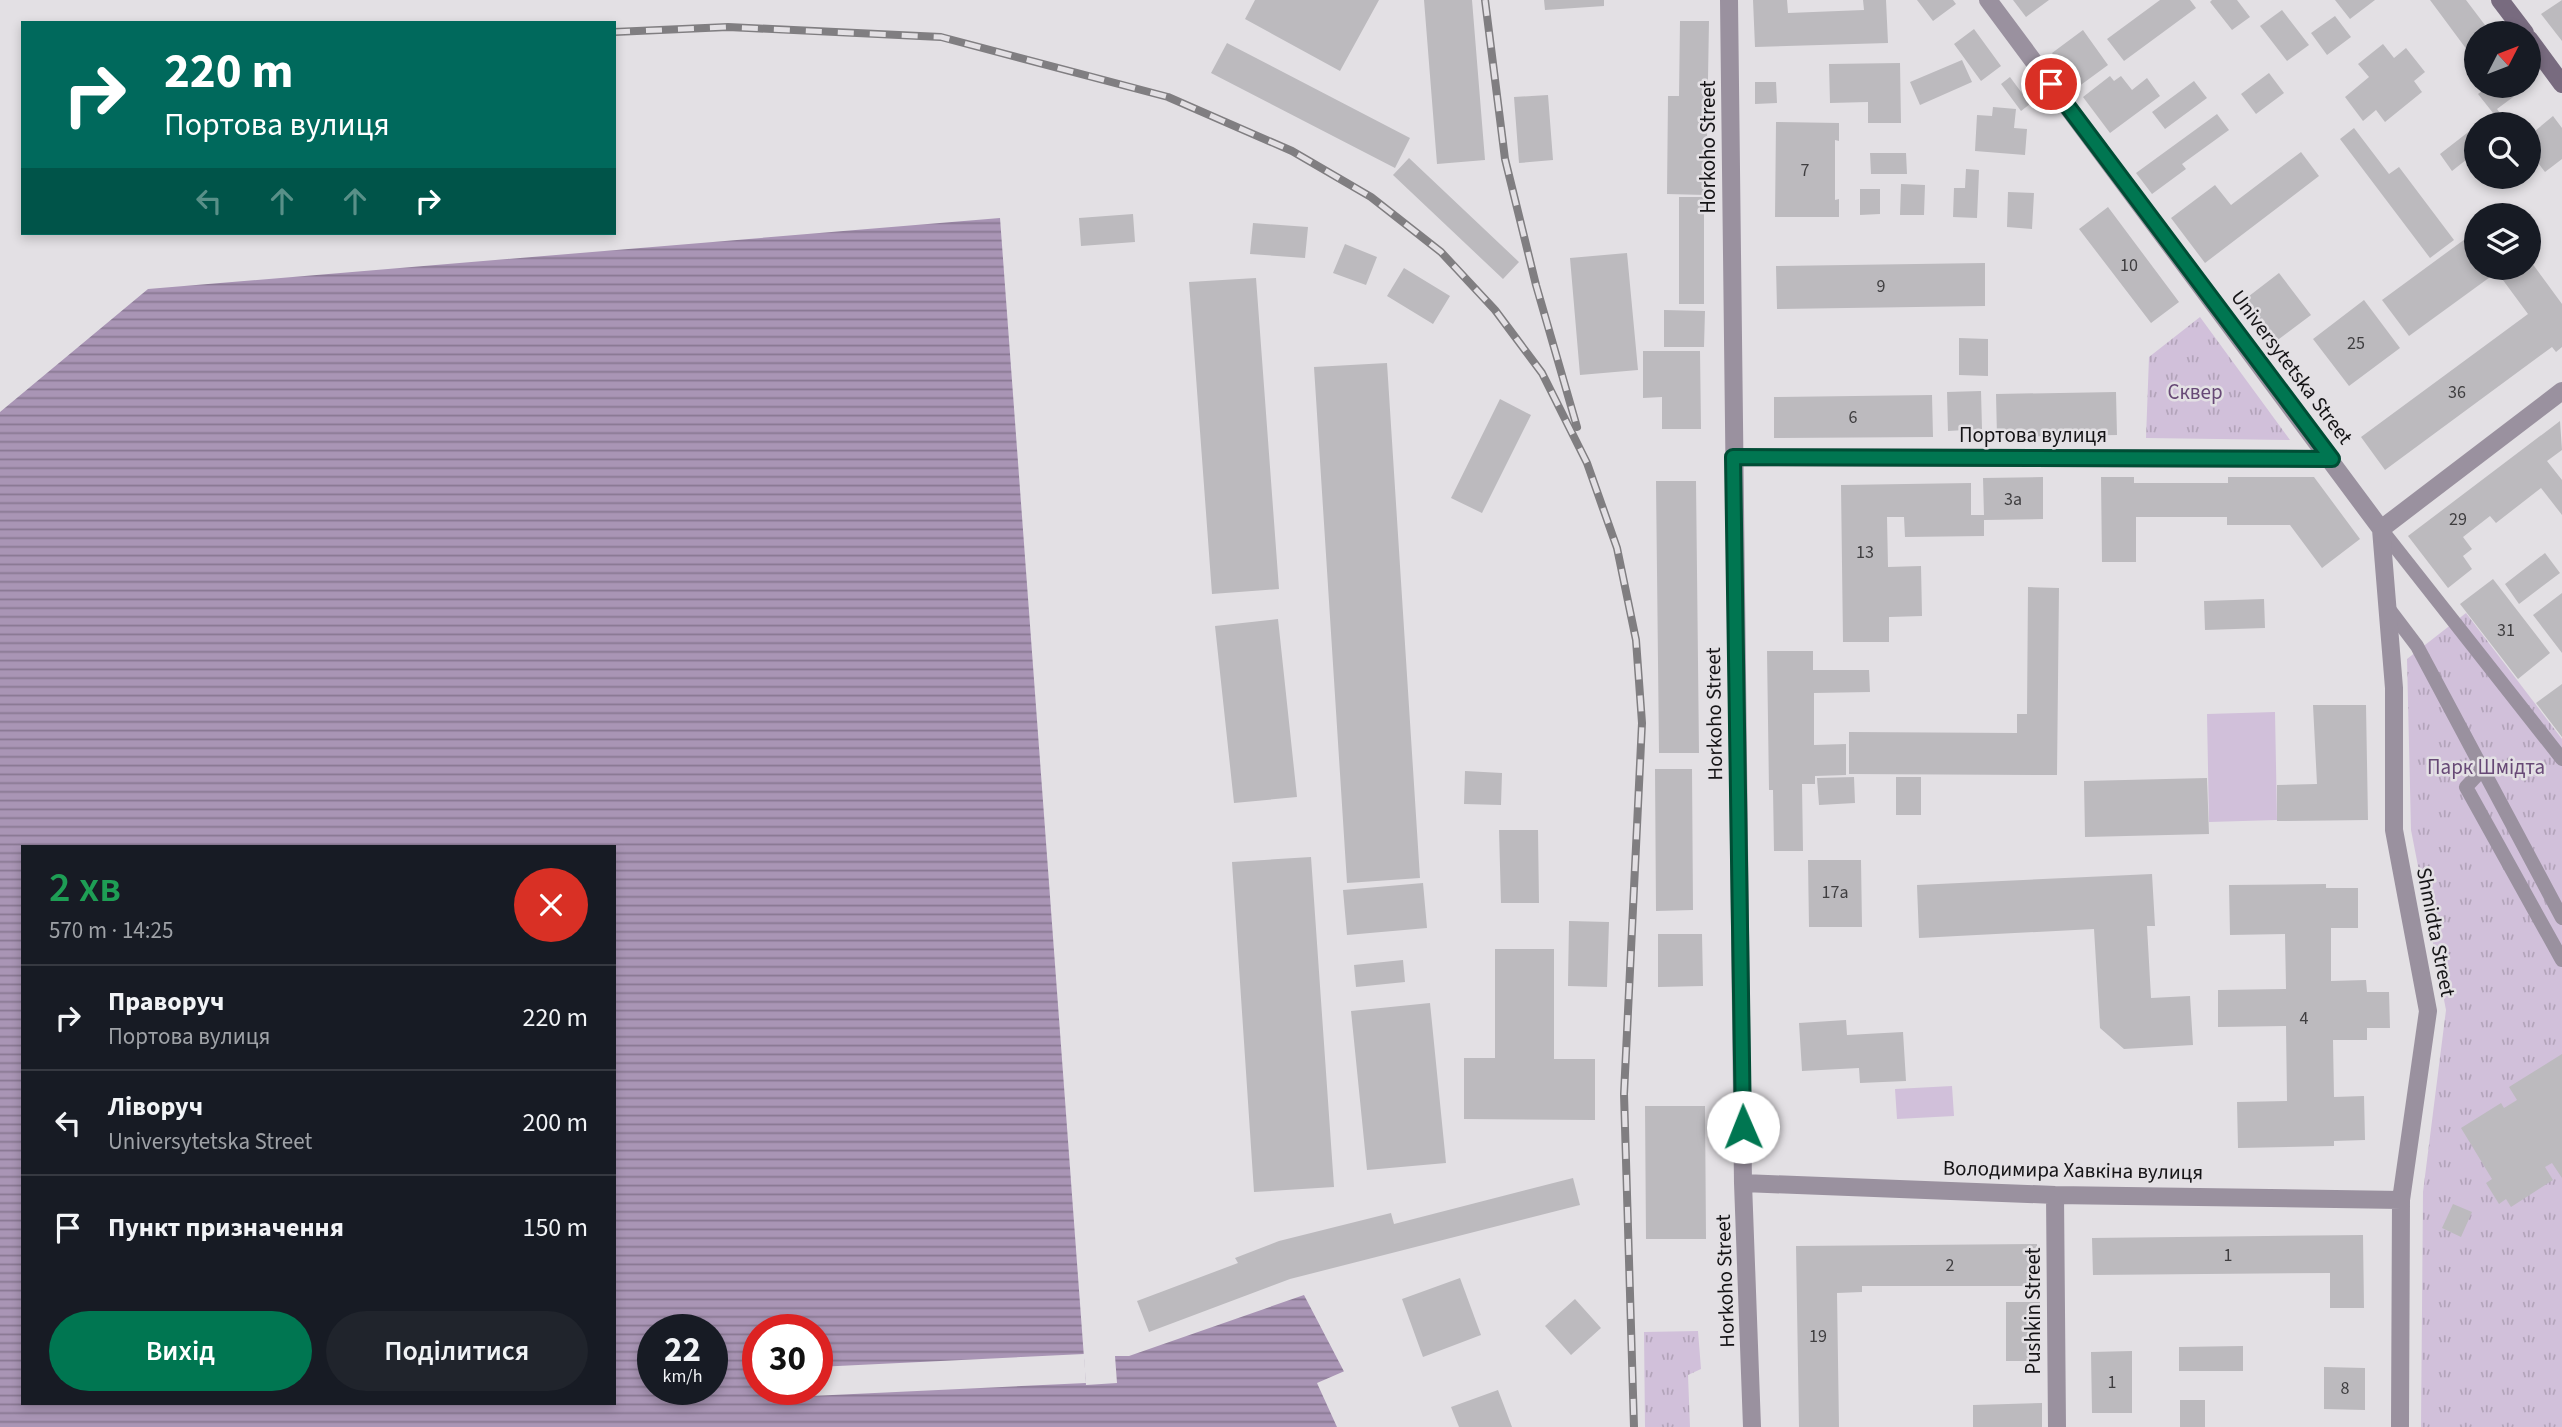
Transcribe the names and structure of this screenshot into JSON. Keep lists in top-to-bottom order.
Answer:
{
  "streets": {
    "street": [
      "Horkoho Street",
      "Universytetska Street",
      "Портова вулиця",
      "Shmidta Street",
      "Володимира Хавкіна вулиця",
      "Pushkin Street"
    ]
  },
  "crossings": [
    ["Horkoho Street", "Портова вулиця"],
    ["Horkoho Street", "Володимира Хавкіна вулиця"],
    ["Universytetska Street", "Портова вулиця"],
    ["Universytetska Street", "Shmidta Street"],
    ["Shmidta Street", "Володимира Хавкіна вулиця"],
    ["Володимира Хавкіна вулиця", "Pushkin Street"]
  ],
  "parks": ["Сквер", "Парк Шмідта"],
  "house_numbers": [
    "7",
    "10",
    "9",
    "25",
    "36",
    "6",
    "3а",
    "29",
    "13",
    "31",
    "17а",
    "4",
    "1",
    "2",
    "19",
    "1",
    "8"
  ],
  "north": "top right",
  "page": {
    "turn": ["220 m", "Портова вулиця"],
    "heading": ["2 хв", "570 m · 14:25"],
    "list": [
      {
        "name": "Праворуч",
        "note": "Портова вулиця",
        "value": "220 m"
      },
      {
        "name": "Ліворуч",
        "note": "Universytetska Street",
        "value": "200 m"
      },
      {
        "name": "Пункт призначення",
        "value": "150 m"
      }
    ],
    "buttons": ["Вихід", "Поділитися"],
    "speed": "22 km/h",
    "limit": "30"
  }
}
